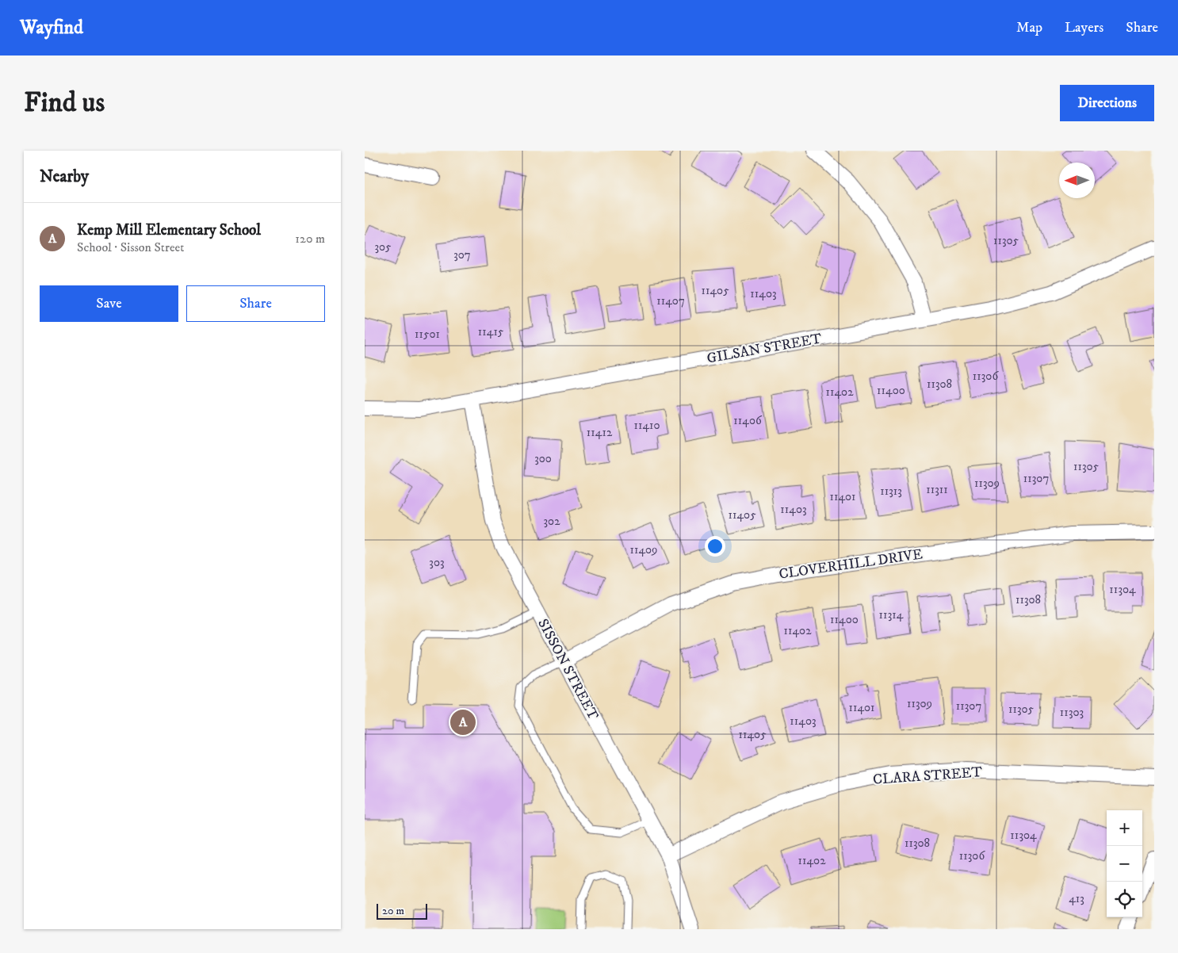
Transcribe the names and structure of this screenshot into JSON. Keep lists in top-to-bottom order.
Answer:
{
  "streets": {
    "street": [
      "GILSAN STREET",
      "CLOVERHILL DRIVE",
      "SISSON STREET",
      "CLARA STREET"
    ]
  },
  "crossings": [
    ["GILSAN STREET", "SISSON STREET"],
    ["CLOVERHILL DRIVE", "SISSON STREET"],
    ["SISSON STREET", "CLARA STREET"]
  ],
  "house_numbers": [
    "11305",
    "305",
    "307",
    "11405",
    "11403",
    "11407",
    "11415",
    "11501",
    "11306",
    "11308",
    "11400",
    "11402",
    "11406",
    "11410",
    "11412",
    "300",
    "11305",
    "11307",
    "11309",
    "11311",
    "11313",
    "11401",
    "11403",
    "11405",
    "302",
    "11409",
    "303",
    "11304",
    "11308",
    "11314",
    "11400",
    "11402",
    "11309",
    "11307",
    "11401",
    "11305",
    "11303",
    "11403",
    "11405",
    "11304",
    "11308",
    "11306",
    "11402",
    "413"
  ],
  "scale_bar": "20 m",
  "north": "left",
  "page": {
    "header": "Wayfind",
    "nav": ["Map", "Layers", "Share"],
    "buttons": [
      "Directions",
      ["Save", "Share"]
    ],
    "title": "Find us",
    "heading": "Nearby",
    "list": [
      {
        "mark": "A",
        "name": "Kemp Mill Elementary School",
        "note": "School · Sisson Street",
        "value": "120 m"
      }
    ],
    "pins": "A",
    "map_buttons": ["+", "−"],
    "scale": "20 m"
  }
}
